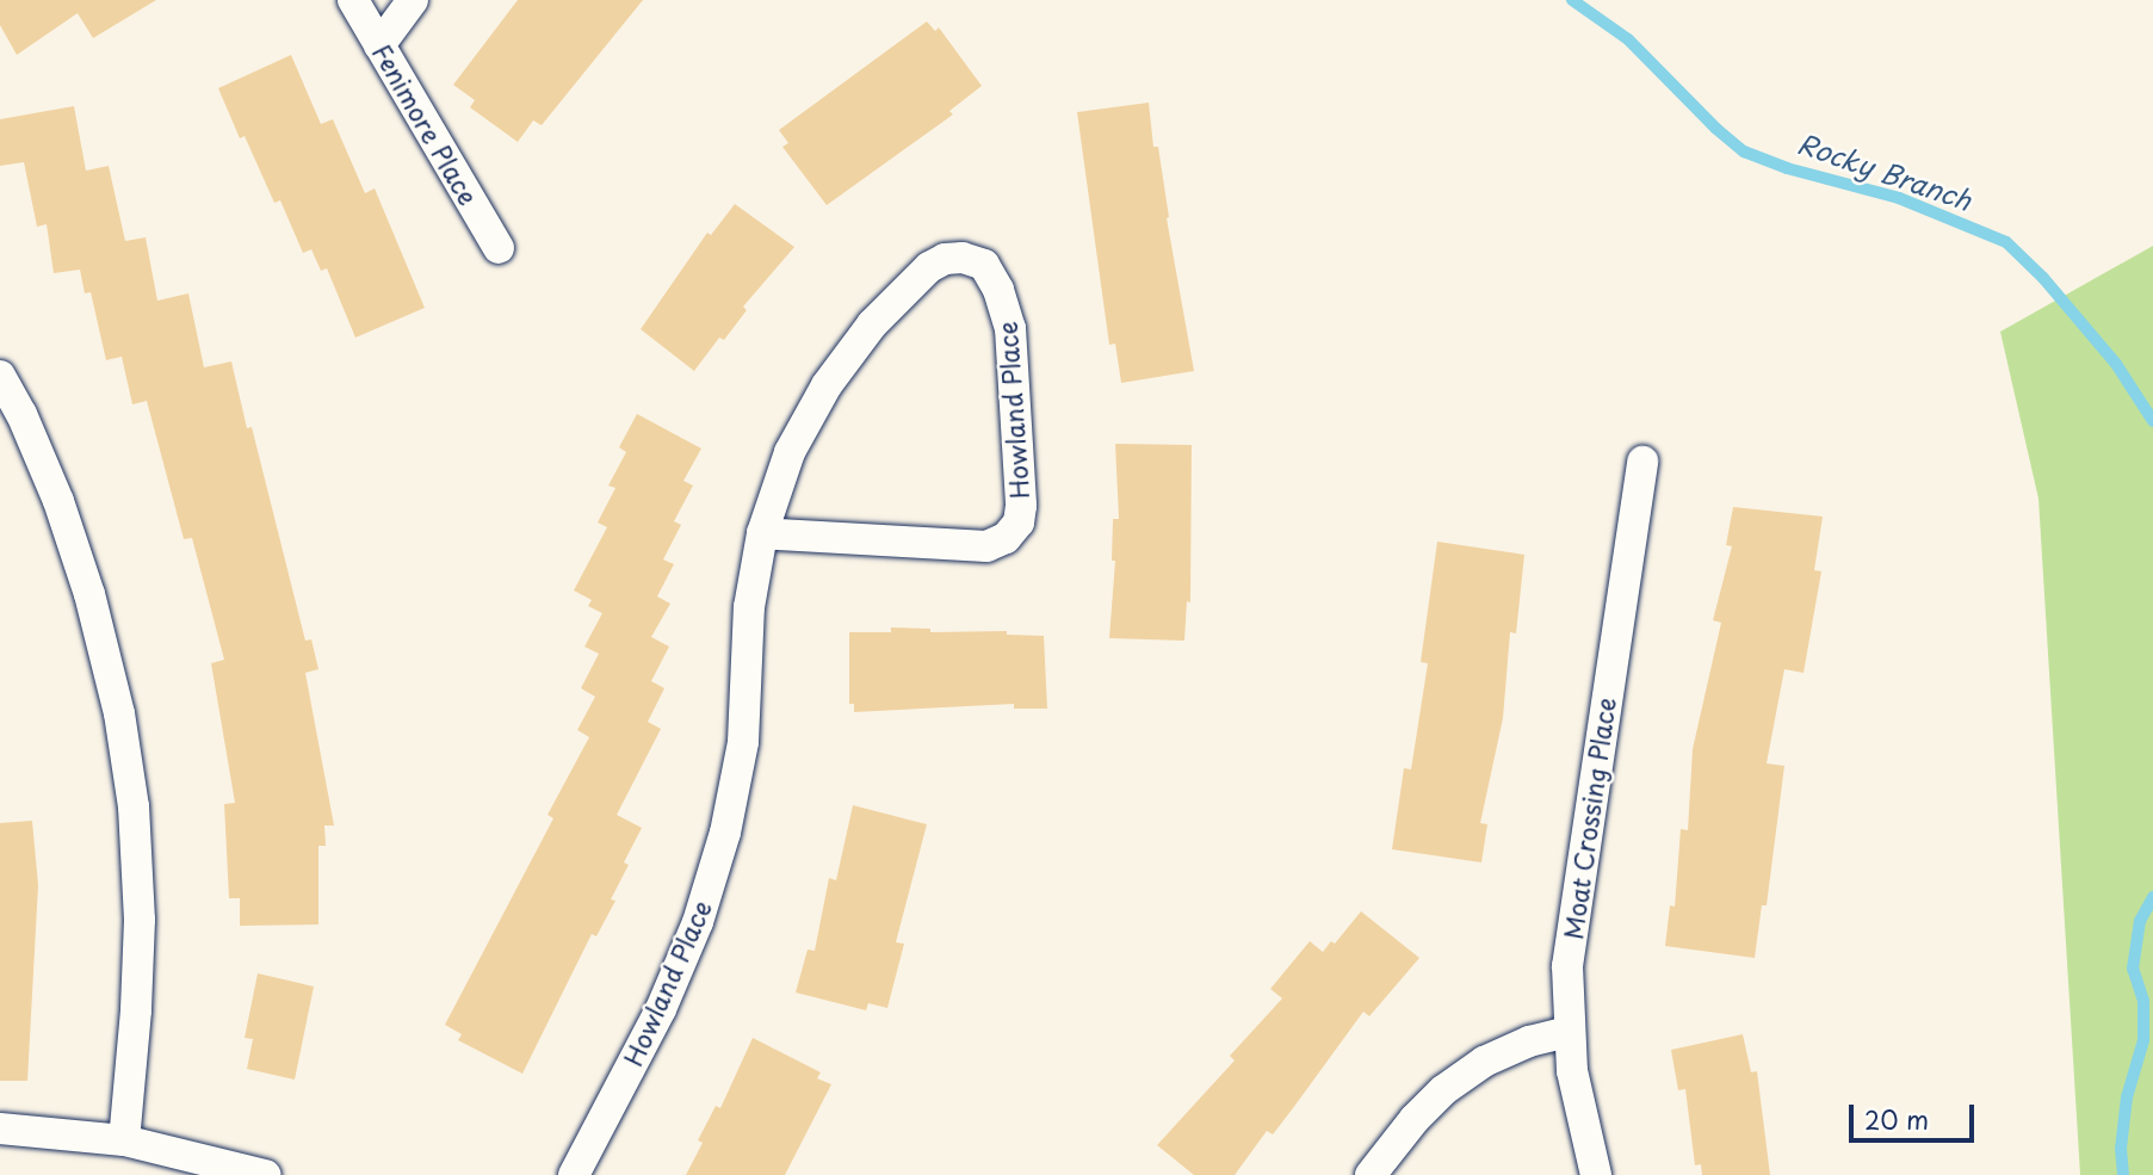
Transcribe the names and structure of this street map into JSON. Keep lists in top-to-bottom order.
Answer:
{
  "streets": {
    "street": ["Fenimore Place", "Howland Place", "Moat Crossing Place"]
  },
  "water": ["Rocky Branch"],
  "scale_bar": "20 m"
}
